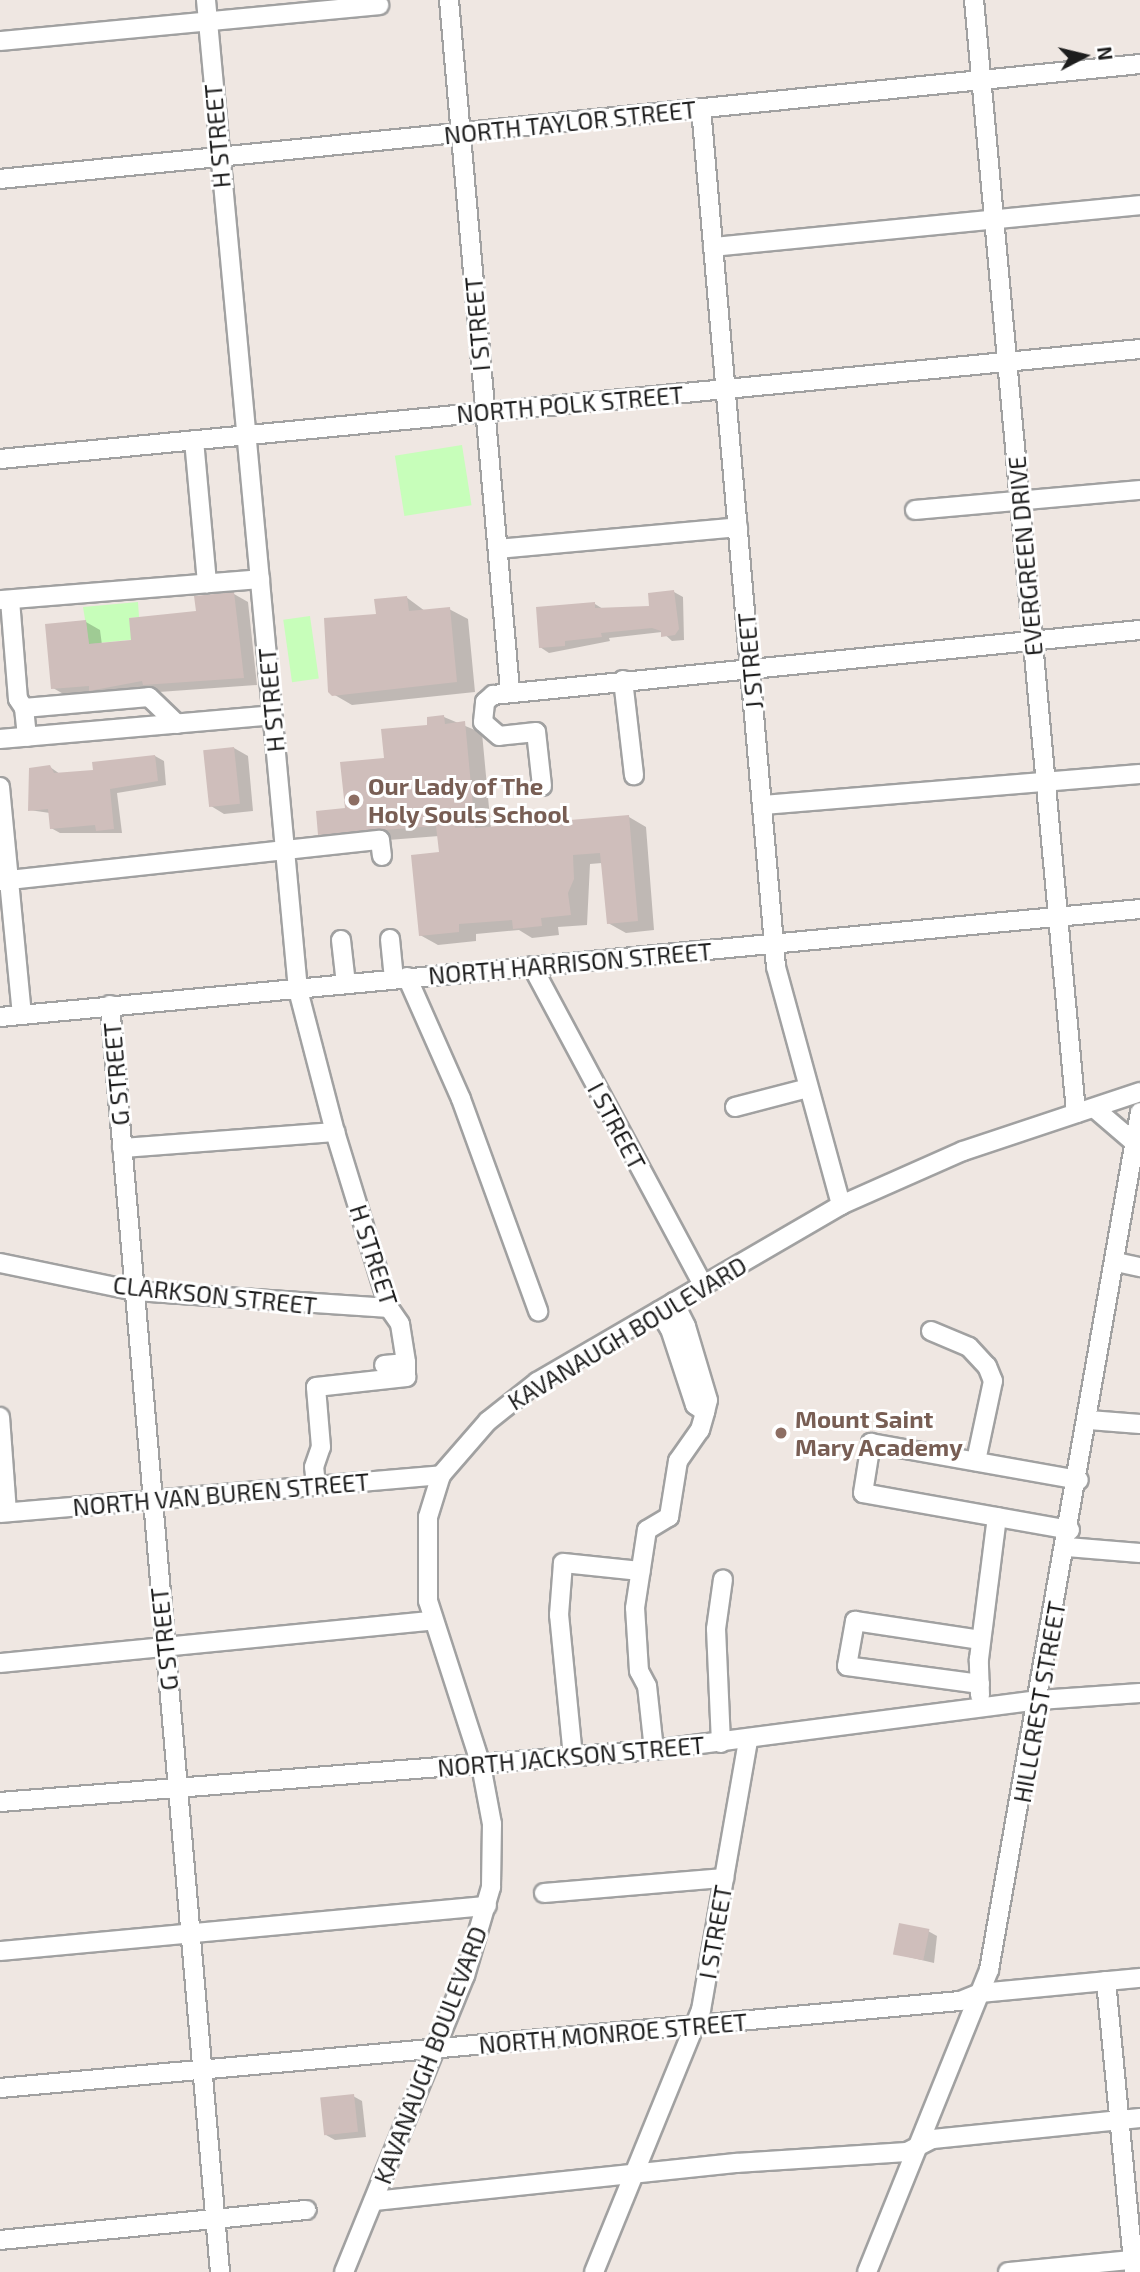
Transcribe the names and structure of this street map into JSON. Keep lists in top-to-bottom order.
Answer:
{
  "streets": {
    "street": [
      "NORTH TAYLOR STREET",
      "H STREET",
      "I STREET",
      "NORTH POLK STREET",
      "EVERGREEN DRIVE",
      "J STREET",
      "NORTH HARRISON STREET",
      "G STREET",
      "CLARKSON STREET",
      "KAVANAUGH BOULEVARD",
      "NORTH VAN BUREN STREET",
      "HILLCREST STREET",
      "NORTH JACKSON STREET",
      "NORTH MONROE STREET"
    ]
  },
  "crossings": [
    ["NORTH TAYLOR STREET", "H STREET"],
    ["NORTH TAYLOR STREET", "I STREET"],
    ["NORTH TAYLOR STREET", "EVERGREEN DRIVE"],
    ["NORTH TAYLOR STREET", "J STREET"],
    ["H STREET", "NORTH POLK STREET"],
    ["H STREET", "NORTH HARRISON STREET"],
    ["H STREET", "CLARKSON STREET"],
    ["I STREET", "NORTH POLK STREET"],
    ["I STREET", "NORTH HARRISON STREET"],
    ["I STREET", "KAVANAUGH BOULEVARD"],
    ["I STREET", "NORTH JACKSON STREET"],
    ["I STREET", "NORTH MONROE STREET"],
    ["NORTH POLK STREET", "EVERGREEN DRIVE"],
    ["NORTH POLK STREET", "J STREET"],
    ["EVERGREEN DRIVE", "NORTH HARRISON STREET"],
    ["EVERGREEN DRIVE", "KAVANAUGH BOULEVARD"],
    ["J STREET", "NORTH HARRISON STREET"],
    ["J STREET", "KAVANAUGH BOULEVARD"],
    ["NORTH HARRISON STREET", "G STREET"],
    ["G STREET", "CLARKSON STREET"],
    ["G STREET", "NORTH VAN BUREN STREET"],
    ["G STREET", "NORTH JACKSON STREET"],
    ["G STREET", "NORTH MONROE STREET"],
    ["KAVANAUGH BOULEVARD", "NORTH VAN BUREN STREET"],
    ["KAVANAUGH BOULEVARD", "NORTH JACKSON STREET"],
    ["KAVANAUGH BOULEVARD", "NORTH MONROE STREET"],
    ["HILLCREST STREET", "NORTH JACKSON STREET"],
    ["HILLCREST STREET", "NORTH MONROE STREET"]
  ],
  "places": ["Our Lady of The Holy Souls School", "Mount Saint Mary Academy"],
  "north": "right"
}
